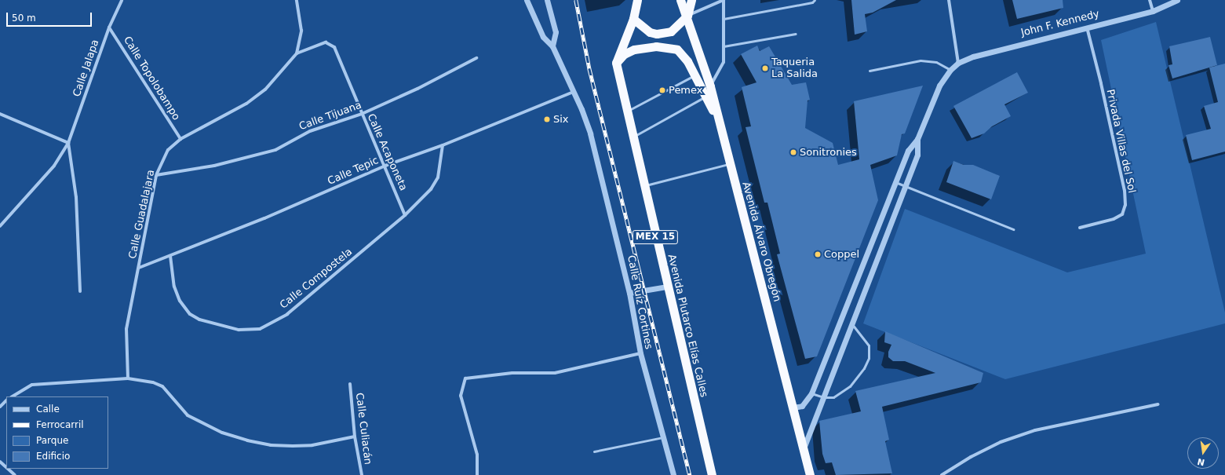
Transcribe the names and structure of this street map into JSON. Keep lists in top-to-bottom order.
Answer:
{
  "streets": {
    "highway": ["MEX 15", "Avenida Álvaro Obregón", "Avenida Plutarco Elías Calles"],
    "street": [
      "John F. Kennedy",
      "Calle Jalapa",
      "Calle Topolobampo",
      "Calle Tijuana",
      "Privada Villas del Sol",
      "Calle Acaponeta",
      "Calle Tepic",
      "Calle Guadalajara",
      "Calle Compostela",
      "Calle Ruíz Cortines",
      "Calle Culiacán"
    ]
  },
  "crossings": [
    ["John F. Kennedy", "Privada Villas del Sol"],
    ["Calle Jalapa", "Calle Topolobampo"],
    ["Calle Topolobampo", "Calle Guadalajara"],
    ["Calle Tijuana", "Calle Acaponeta"],
    ["Calle Tijuana", "Calle Guadalajara"],
    ["Calle Acaponeta", "Calle Tepic"],
    ["Calle Acaponeta", "Calle Guadalajara"],
    ["Calle Acaponeta", "Calle Compostela"],
    ["Calle Tepic", "Calle Guadalajara"],
    ["Calle Tepic", "Calle Compostela"],
    ["Calle Tepic", "Calle Ruíz Cortines"]
  ],
  "places": [
    "Taqueria La Salida",
    "Pemex",
    "Six",
    "Sonitronies",
    "Coppel"
  ],
  "legend": [
    "Calle",
    "Ferrocarril",
    "Parque",
    "Edificio"
  ],
  "scale_bar": "50 m",
  "north": "bottom"
}
